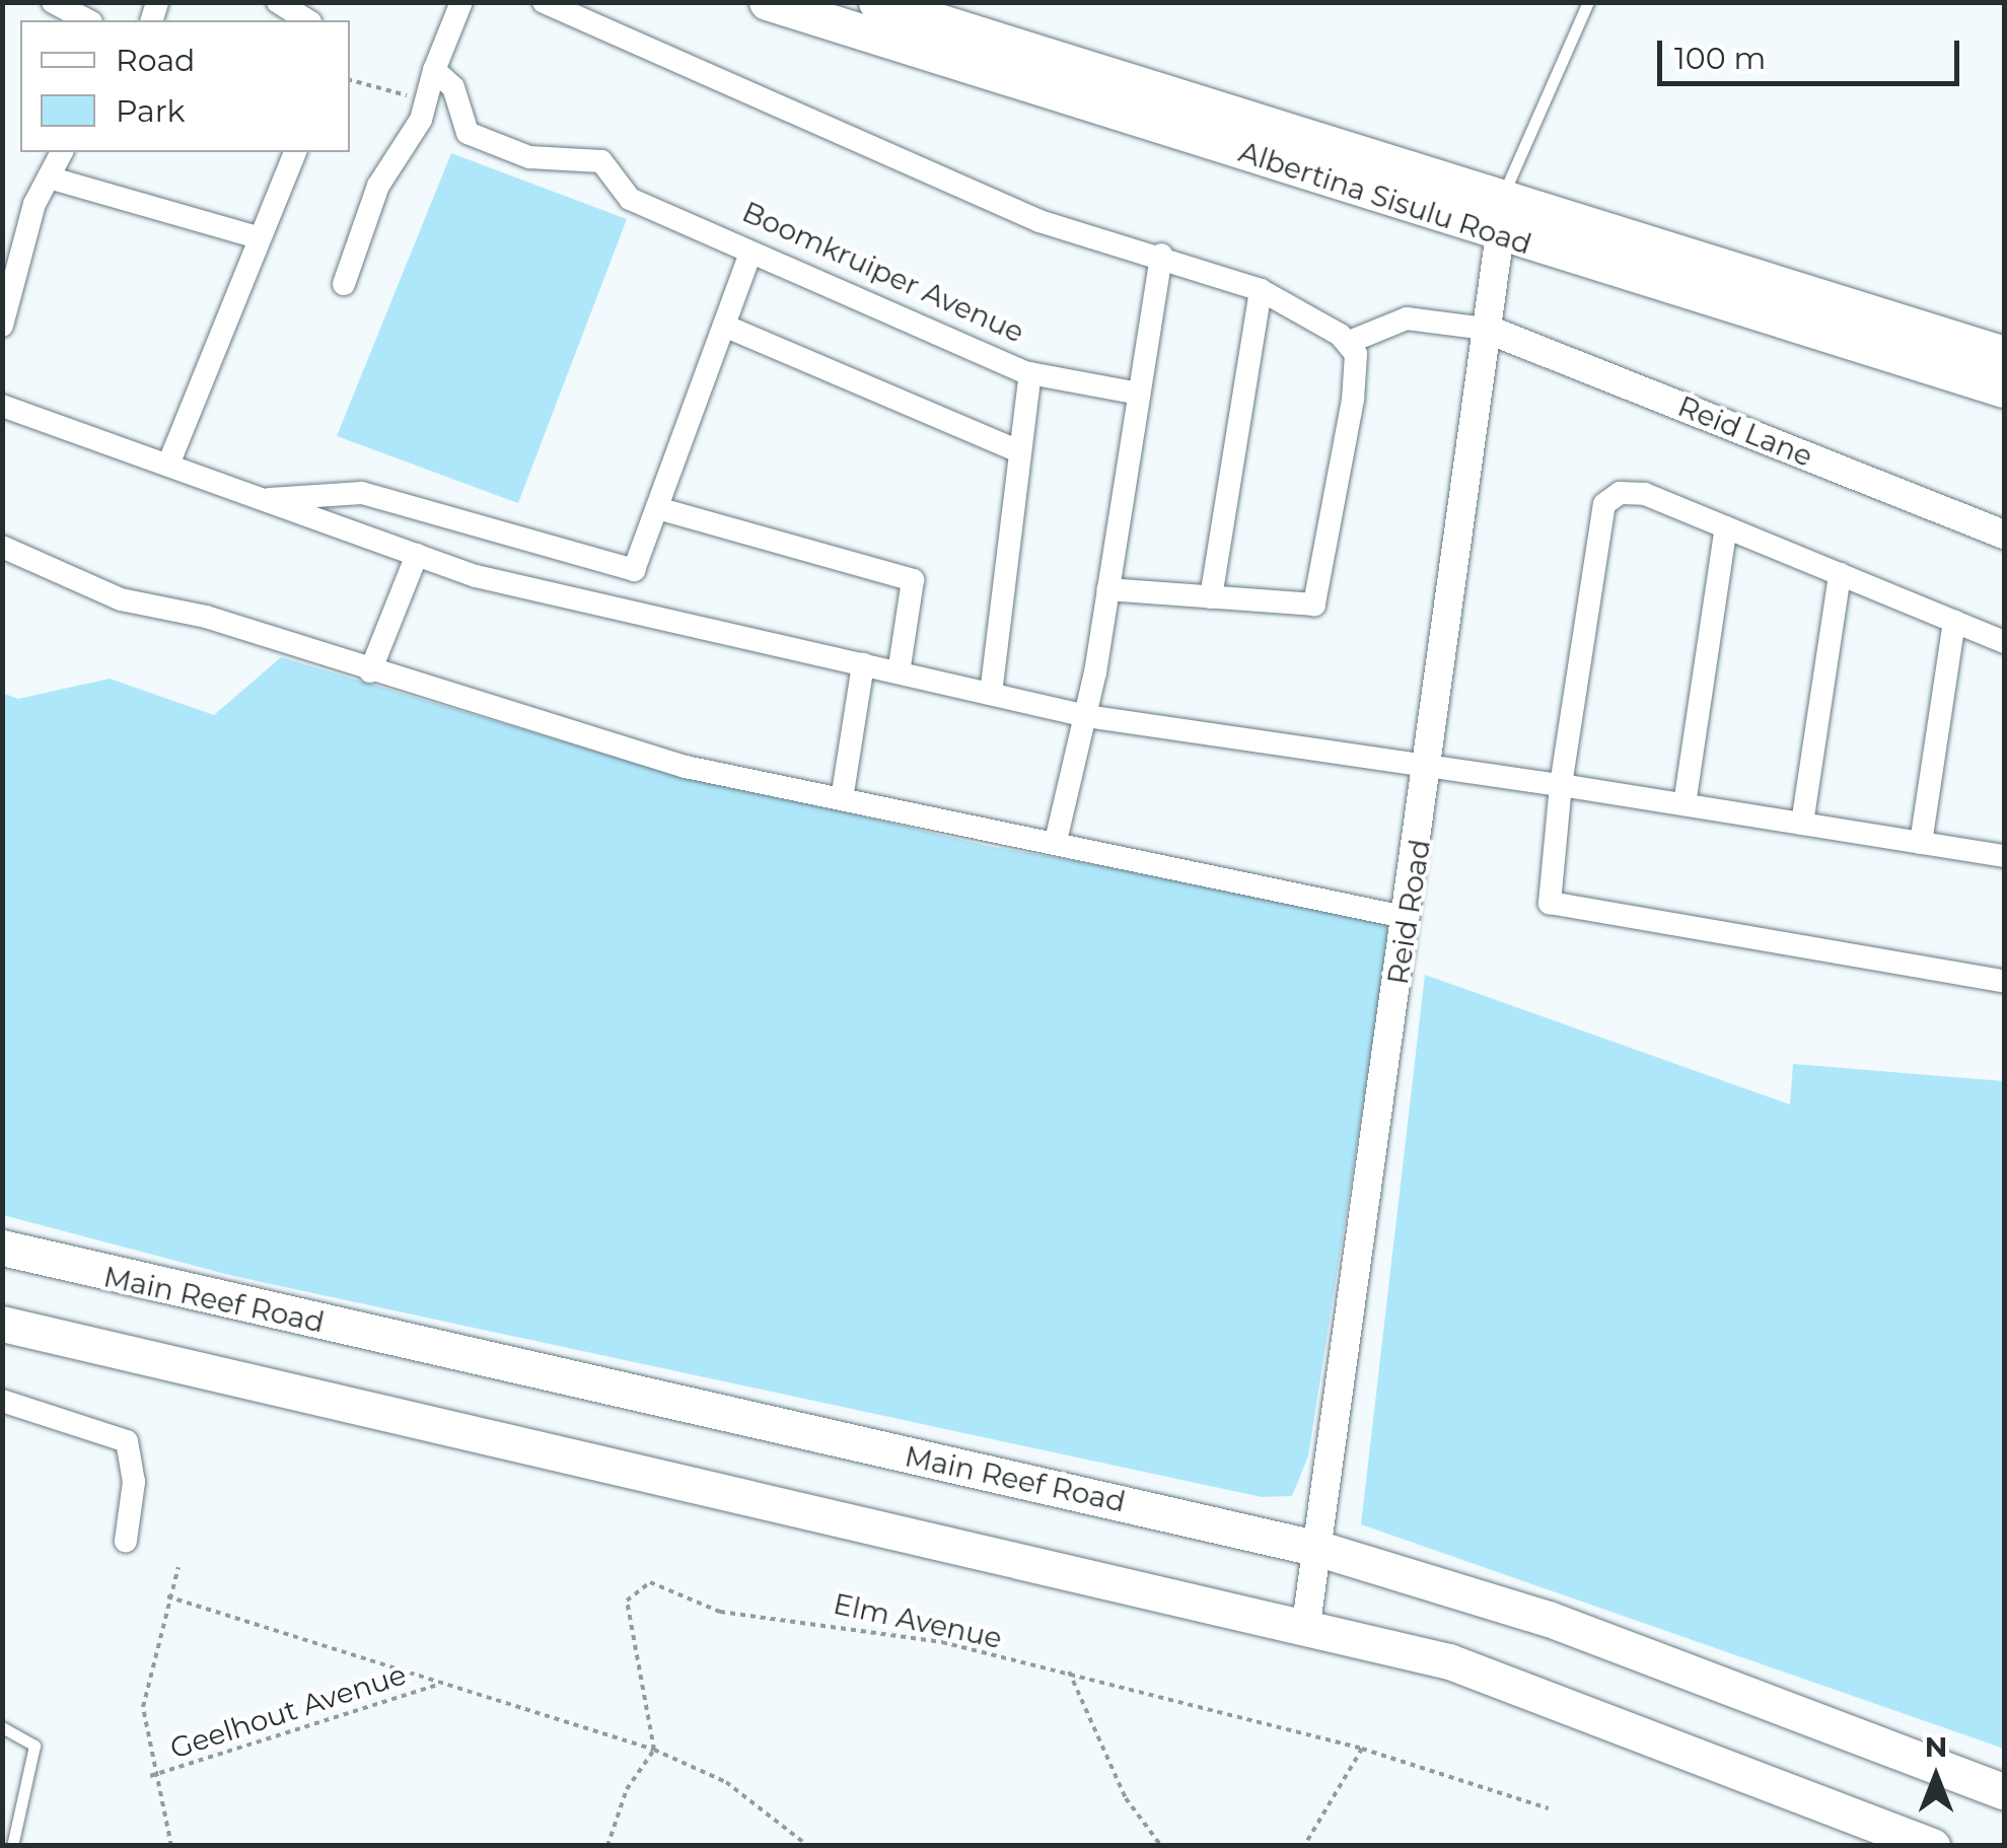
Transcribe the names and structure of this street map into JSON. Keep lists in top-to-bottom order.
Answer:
{
  "streets": {
    "main road": ["Albertina Sisulu Road", "Main Reef Road"],
    "street": ["Reid Lane", "Reid Road"],
    "path": ["Elm Avenue", "Geelhout Avenue"]
  },
  "crossings": [
    ["Albertina Sisulu Road", "Reid Road"],
    ["Reid Lane", "Reid Road"],
    ["Reid Road", "Main Reef Road"]
  ],
  "legend": ["Road", "Park"],
  "scale_bar": "100 m",
  "north": "top"
}
